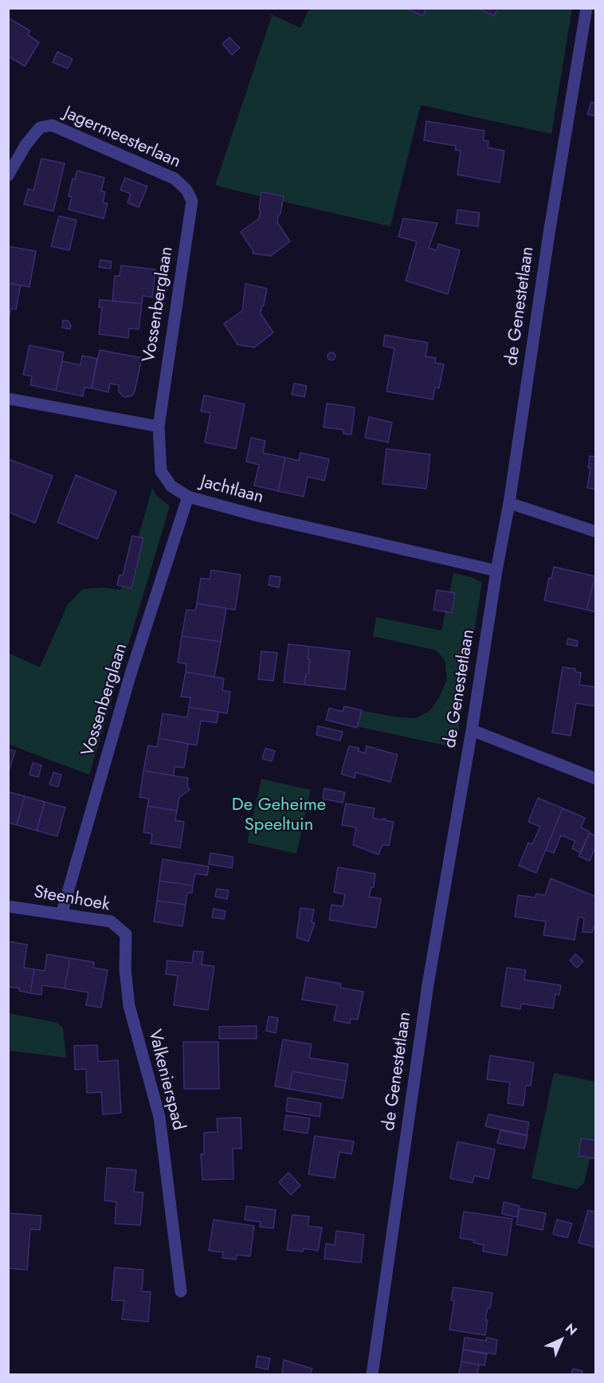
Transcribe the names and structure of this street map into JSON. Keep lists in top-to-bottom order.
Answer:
{
  "streets": {
    "street": [
      "Jagermeesterlaan",
      "Vossenberglaan",
      "de Genestetlaan",
      "Jachtlaan",
      "Steenhoek",
      "Valkenierspad"
    ]
  },
  "crossings": [
    ["Jagermeesterlaan", "Vossenberglaan"],
    ["Vossenberglaan", "Jachtlaan"],
    ["Vossenberglaan", "Steenhoek"],
    ["de Genestetlaan", "Jachtlaan"],
    ["Steenhoek", "Valkenierspad"]
  ],
  "parks": ["De Geheime Speeltuin"],
  "north": "top right"
}
